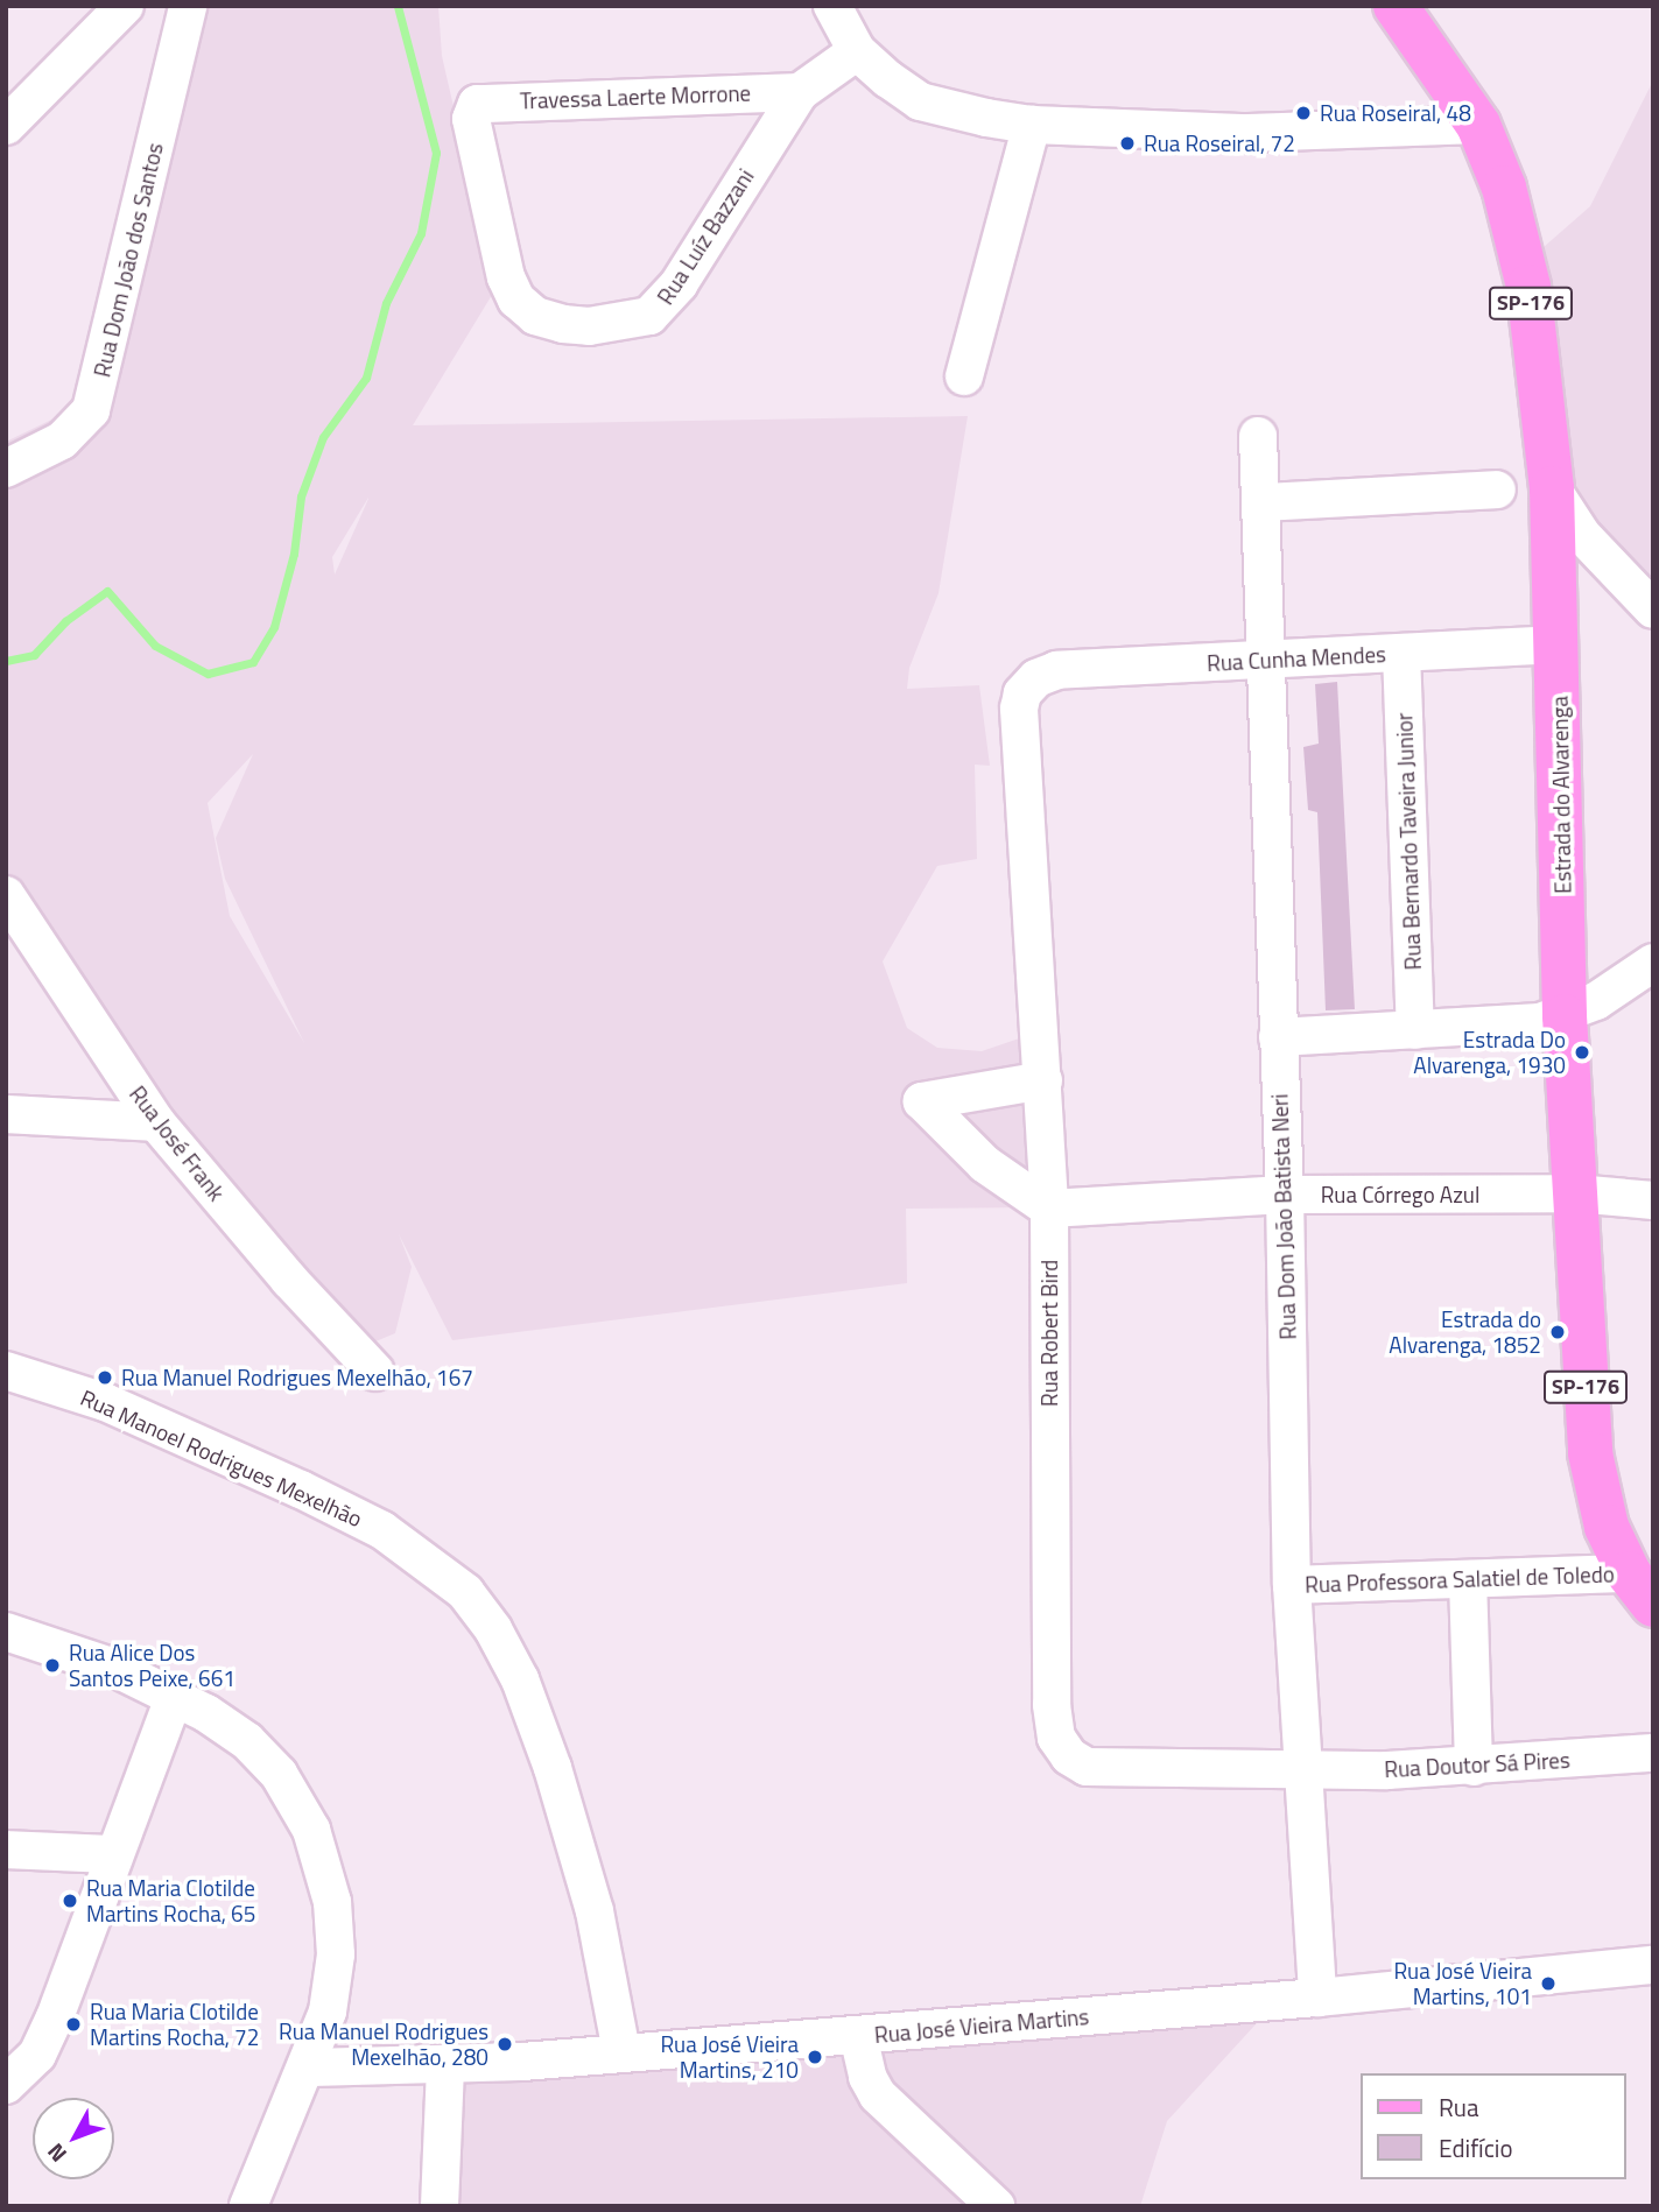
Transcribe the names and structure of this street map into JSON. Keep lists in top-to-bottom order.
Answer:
{
  "streets": {
    "main road": ["SP-176", "Estrada do Alvarenga"],
    "street": [
      "Travessa Laerte Morrone",
      "Rua Luíz Bazzani",
      "Rua Dom João dos Santos",
      "Rua Cunha Mendes",
      "Rua Bernardo Taveira Junior",
      "Rua José Frank",
      "Rua Córrego Azul",
      "Rua Dom João Batista Neri",
      "Rua Robert Bird",
      "Rua Manoel Rodrigues Mexelhão",
      "Rua Professora Salatiel de Toledo",
      "Rua Doutor Sá Pires",
      "Rua José Vieira Martins"
    ]
  },
  "crossings": [
    ["Travessa Laerte Morrone", "Rua Luíz Bazzani"],
    ["Rua Cunha Mendes", "Estrada do Alvarenga"],
    ["Rua Cunha Mendes", "Rua Bernardo Taveira Junior"],
    ["Rua Cunha Mendes", "Rua Dom João Batista Neri"],
    ["Rua Cunha Mendes", "Rua Robert Bird"],
    ["Estrada do Alvarenga", "Rua Córrego Azul"],
    ["Estrada do Alvarenga", "Rua Professora Salatiel de Toledo"],
    ["Rua Córrego Azul", "Rua Dom João Batista Neri"],
    ["Rua Córrego Azul", "Rua Robert Bird"],
    ["Rua Dom João Batista Neri", "Rua Robert Bird"],
    ["Rua Dom João Batista Neri", "Rua Professora Salatiel de Toledo"],
    ["Rua Dom João Batista Neri", "Rua Doutor Sá Pires"],
    ["Rua Dom João Batista Neri", "Rua José Vieira Martins"],
    ["Rua Robert Bird", "Rua Doutor Sá Pires"],
    ["Rua Manoel Rodrigues Mexelhão", "Rua José Vieira Martins"]
  ],
  "places": [
    "Rua Roseiral, 48",
    "Rua Roseiral, 72",
    "Estrada Do Alvarenga, 1930",
    "Estrada do Alvarenga, 1852",
    "Rua Manuel Rodrigues Mexelhão, 167",
    "Rua Alice Dos Santos Peixe, 661",
    "Rua Maria Clotilde Martins Rocha, 65",
    "Rua José Vieira Martins, 101",
    "Rua Maria Clotilde Martins Rocha, 72",
    "Rua Manuel Rodrigues Mexelhão, 280",
    "Rua José Vieira Martins, 210"
  ],
  "legend": ["Rua", "Edifício"],
  "north": "bottom left"
}
